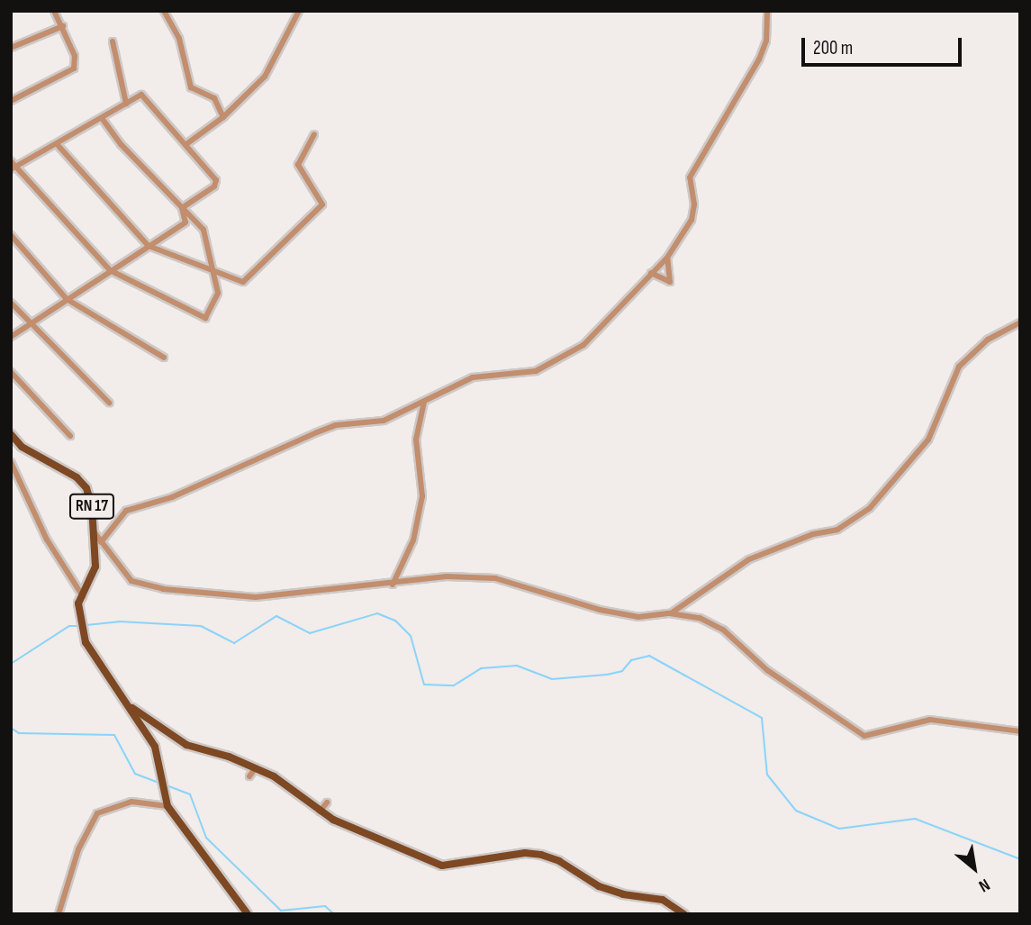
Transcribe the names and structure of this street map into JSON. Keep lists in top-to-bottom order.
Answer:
{
  "streets": {
    "main road": ["RN 17"]
  },
  "scale_bar": "200 m",
  "north": "bottom right"
}
